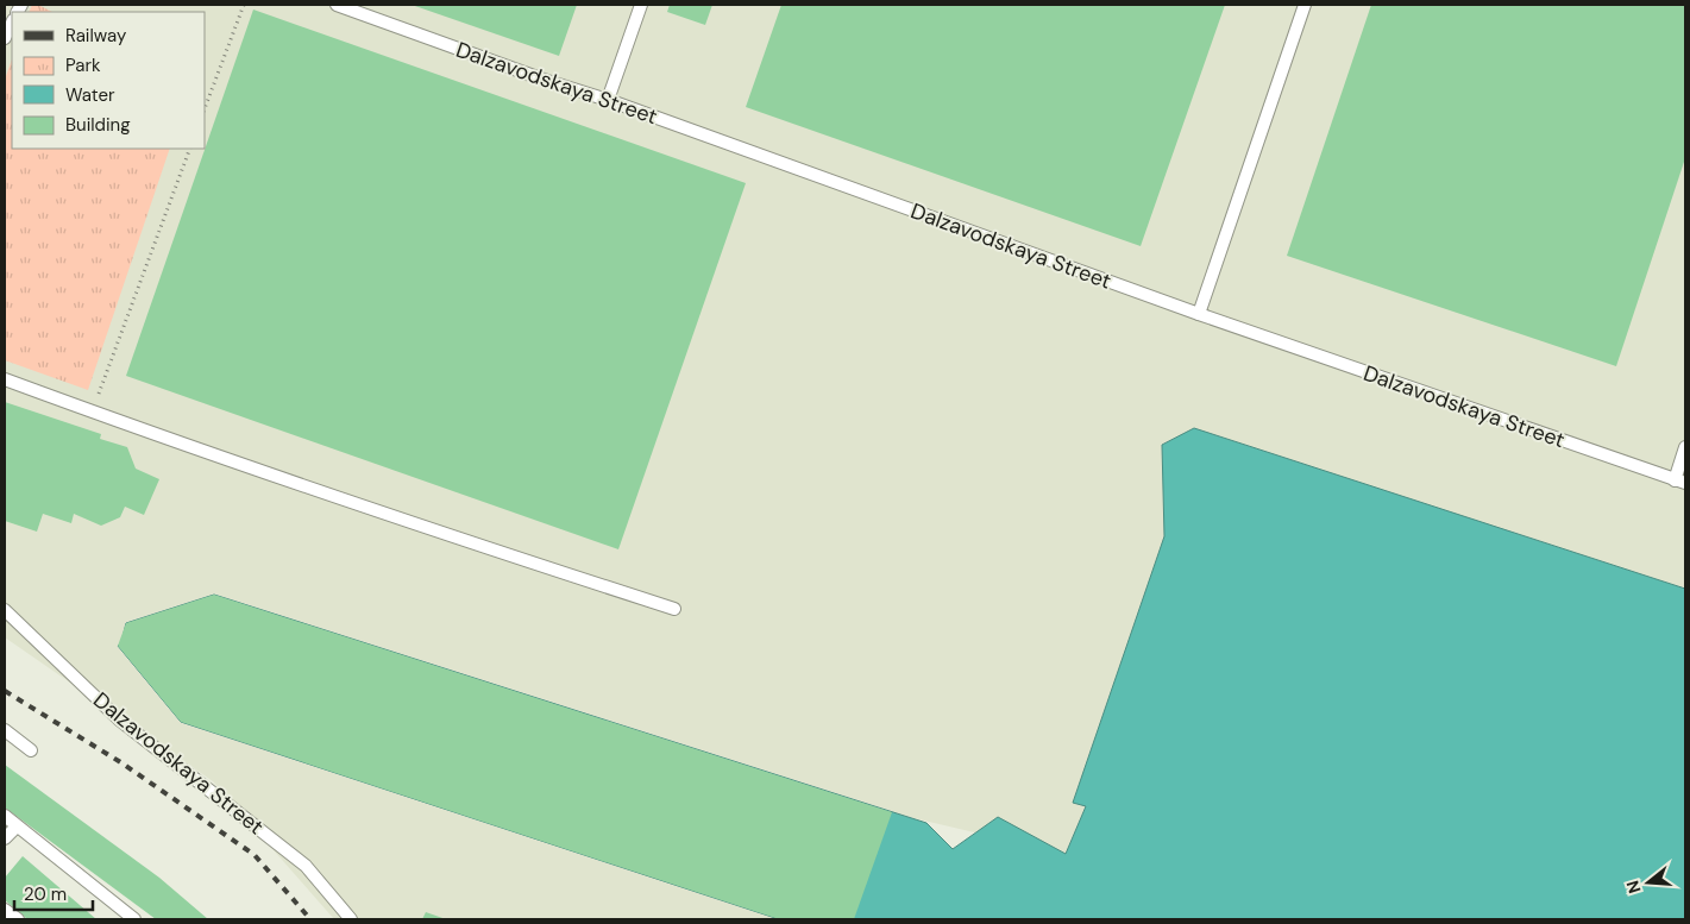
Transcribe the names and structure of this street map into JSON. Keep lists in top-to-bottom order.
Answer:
{
  "streets": {
    "lane": ["Dalzavodskaya Street"]
  },
  "legend": [
    "Railway",
    "Park",
    "Water",
    "Building"
  ],
  "scale_bar": "20 m",
  "north": "left"
}
